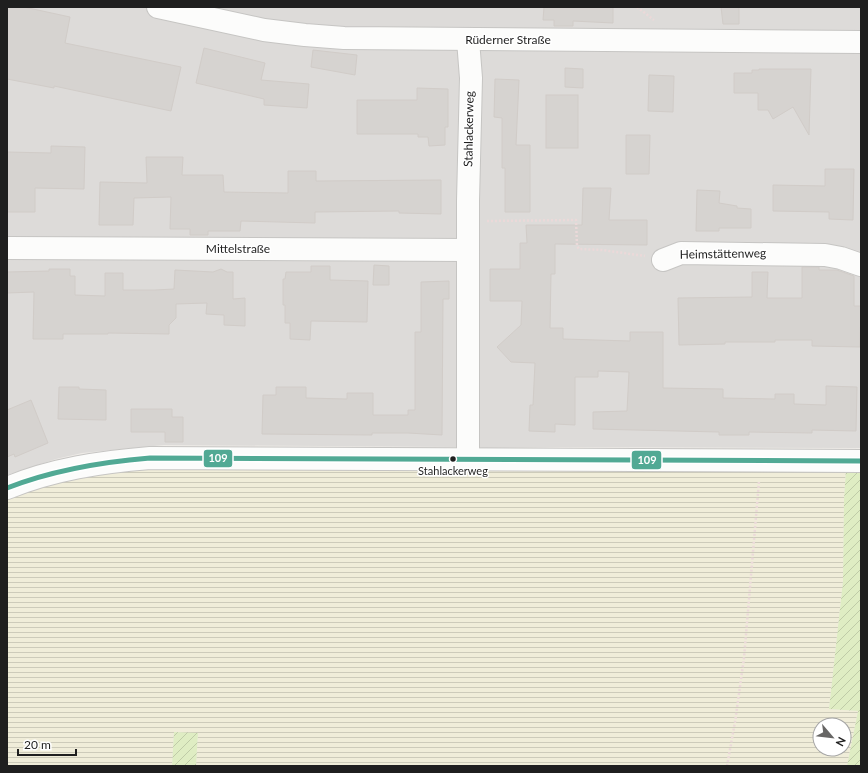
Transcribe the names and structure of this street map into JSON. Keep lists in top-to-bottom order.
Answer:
{
  "streets": {
    "street": [
      "Rüderner Straße",
      "Stahlackerweg",
      "Mittelstraße",
      "Heimstättenweg"
    ]
  },
  "crossings": [
    ["Rüderner Straße", "Stahlackerweg"],
    ["Stahlackerweg", "Mittelstraße"],
    ["Stahlackerweg", "Heimstättenweg"]
  ],
  "places": ["Stahlackerweg"],
  "lines": ["transit line 109"],
  "scale_bar": "20 m",
  "north": "bottom right"
}
